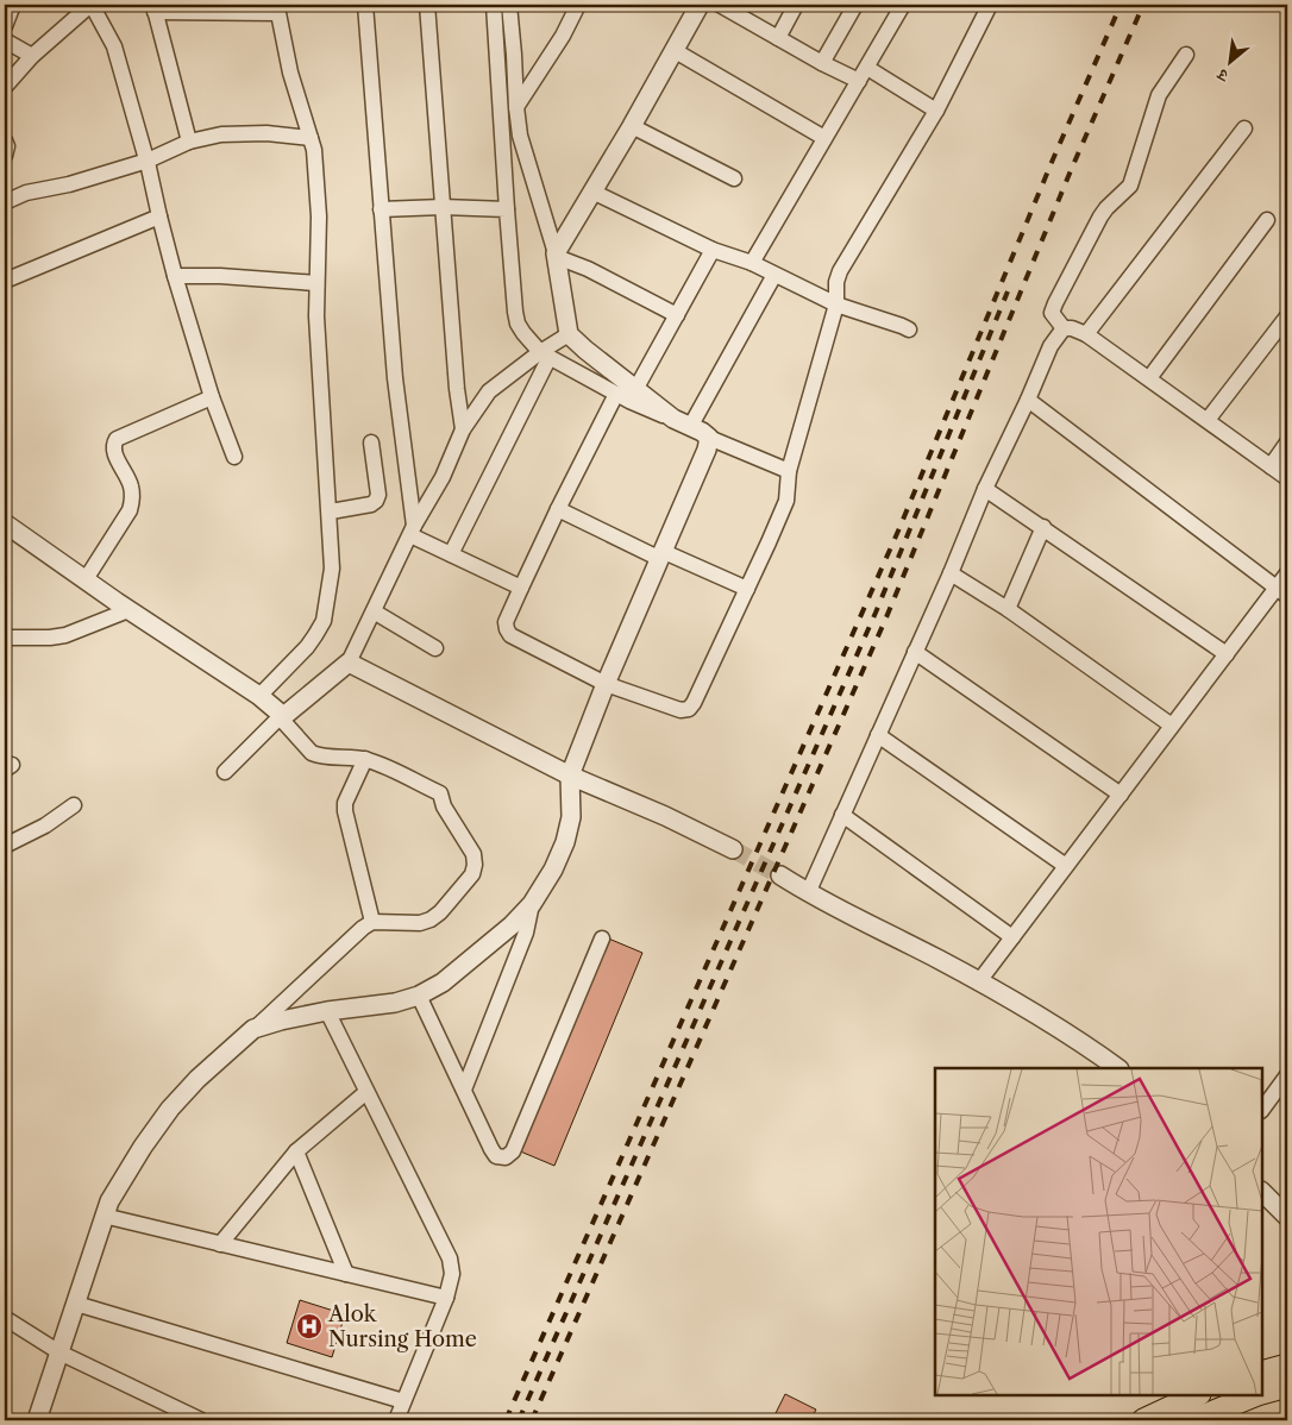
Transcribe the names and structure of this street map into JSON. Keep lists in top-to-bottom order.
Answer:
{
  "places": {
    "hospital": ["Alok Nursing Home"]
  },
  "north": "bottom left"
}
